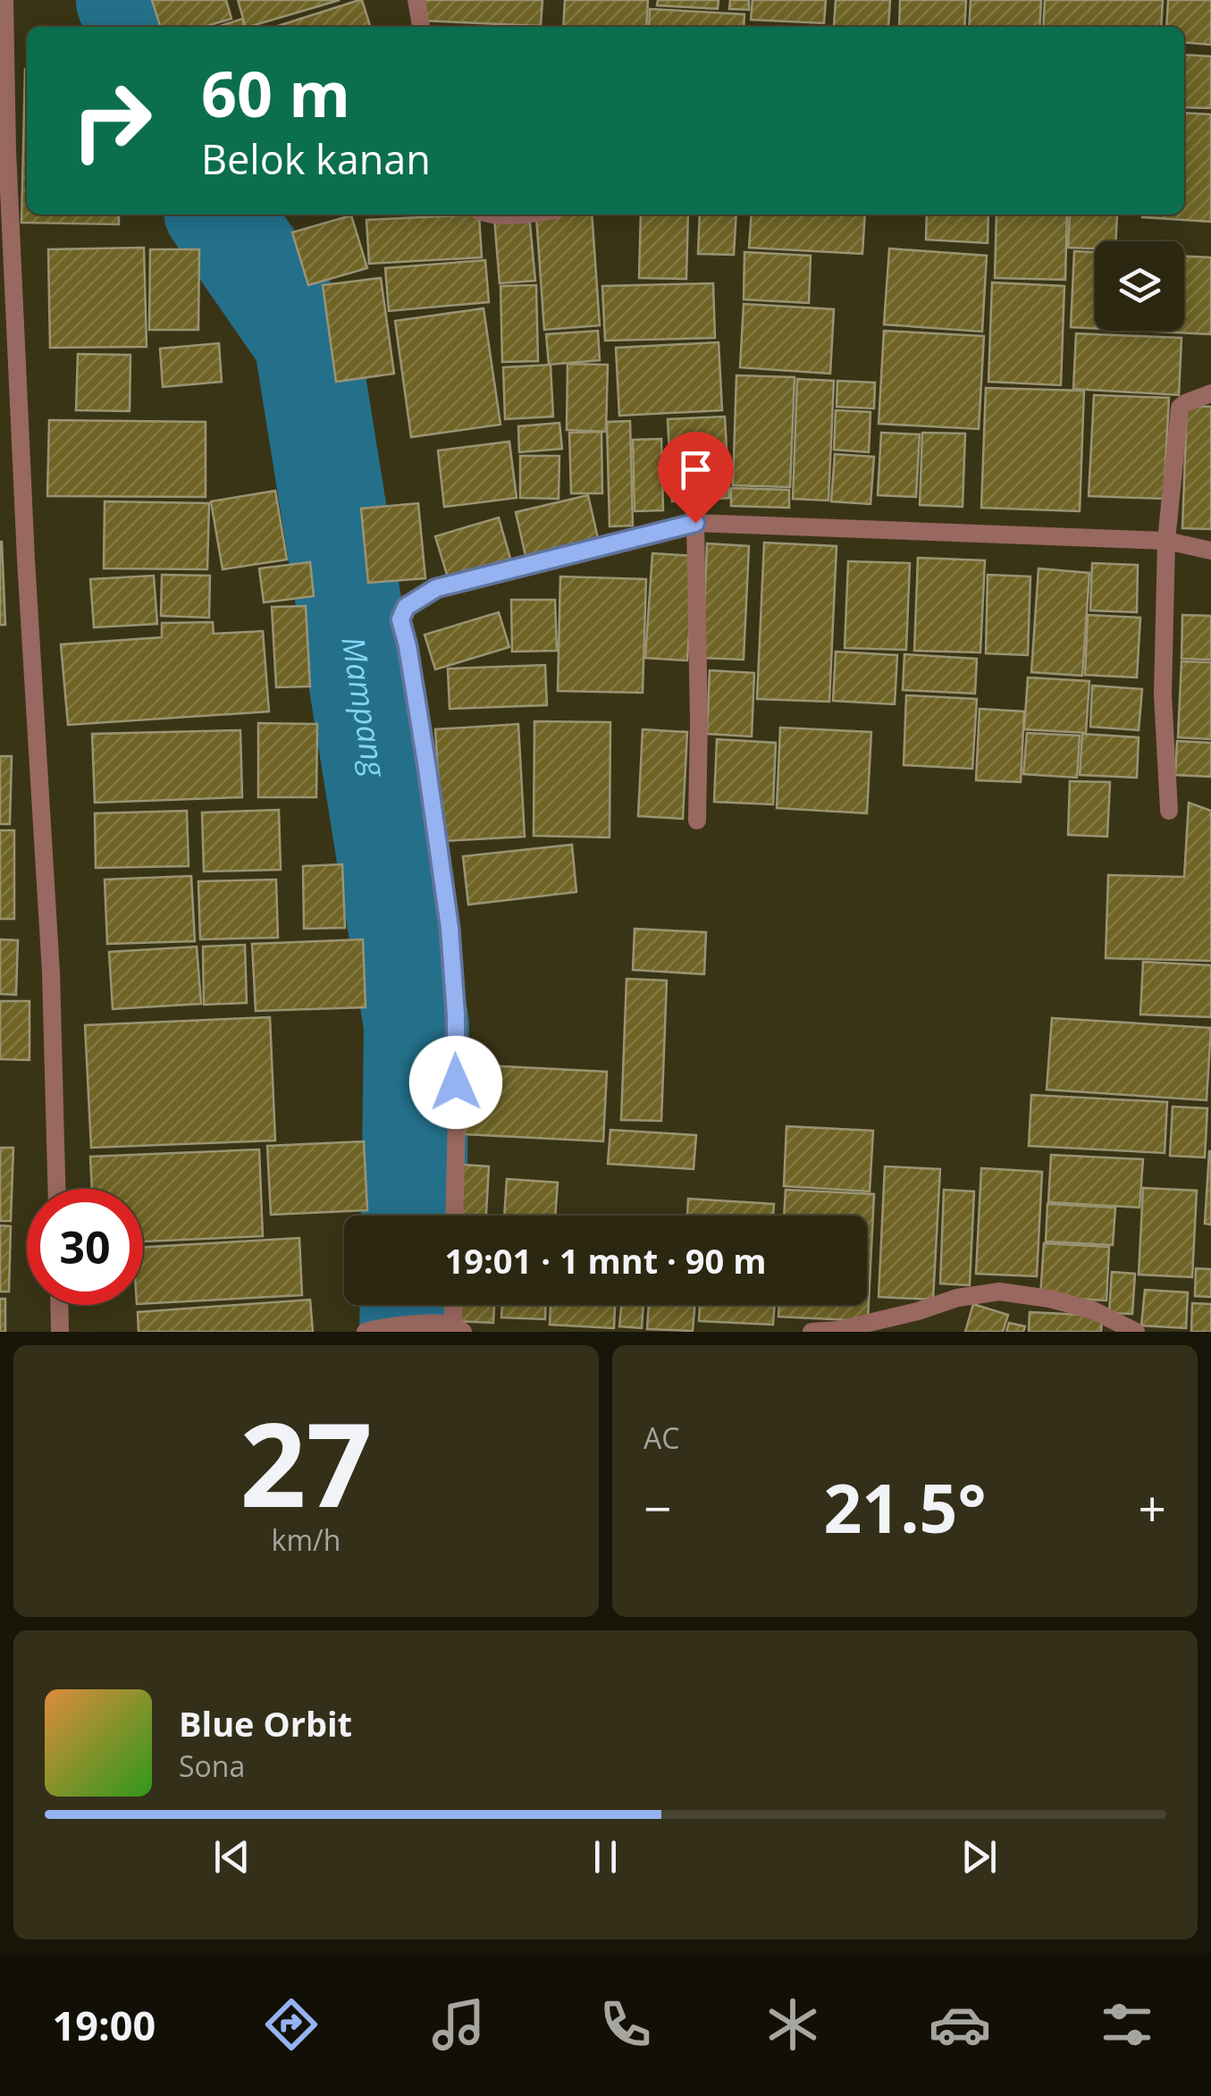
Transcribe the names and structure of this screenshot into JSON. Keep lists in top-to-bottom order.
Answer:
{
  "water": ["Mampang"],
  "page": {
    "turn": ["60 m", "Belok kanan"],
    "limit": "30",
    "trip": "19:01 · 1 mnt · 90 m",
    "tile": [
      ["27", "km/h"],
      "AC"
    ],
    "heat": ["−", "21.5°", "+"],
    "song": ["Blue Orbit", "Sona"],
    "tabs": "19:00"
  }
}
